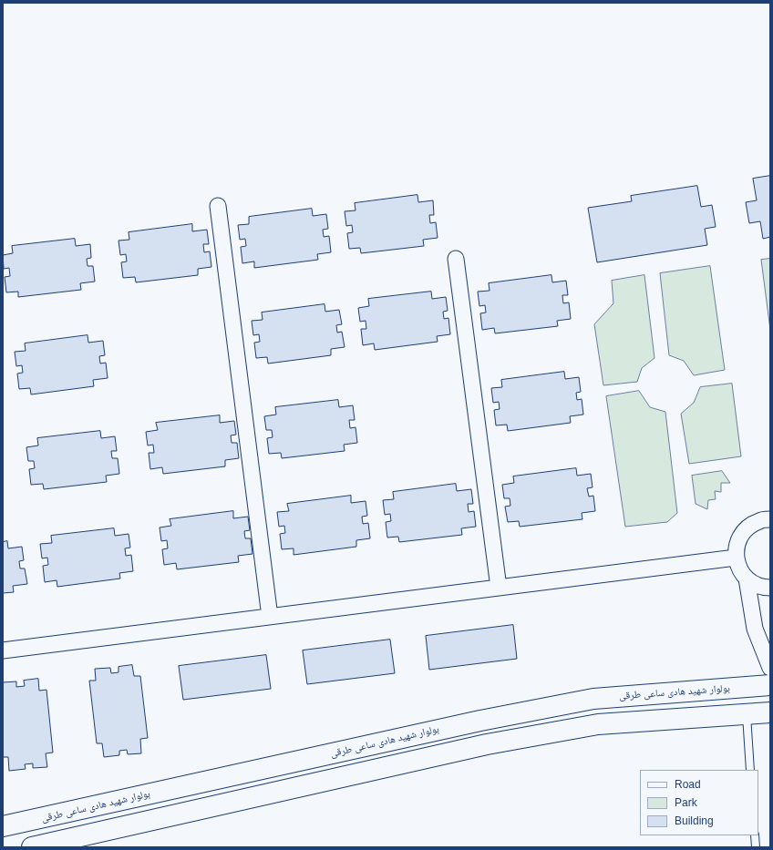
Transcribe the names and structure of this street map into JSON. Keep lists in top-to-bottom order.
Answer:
{
  "streets": {
    "street": ["بولوار شهید هادی ساعی طرقی"]
  },
  "legend": ["Road", "Park", "Building"]
}
